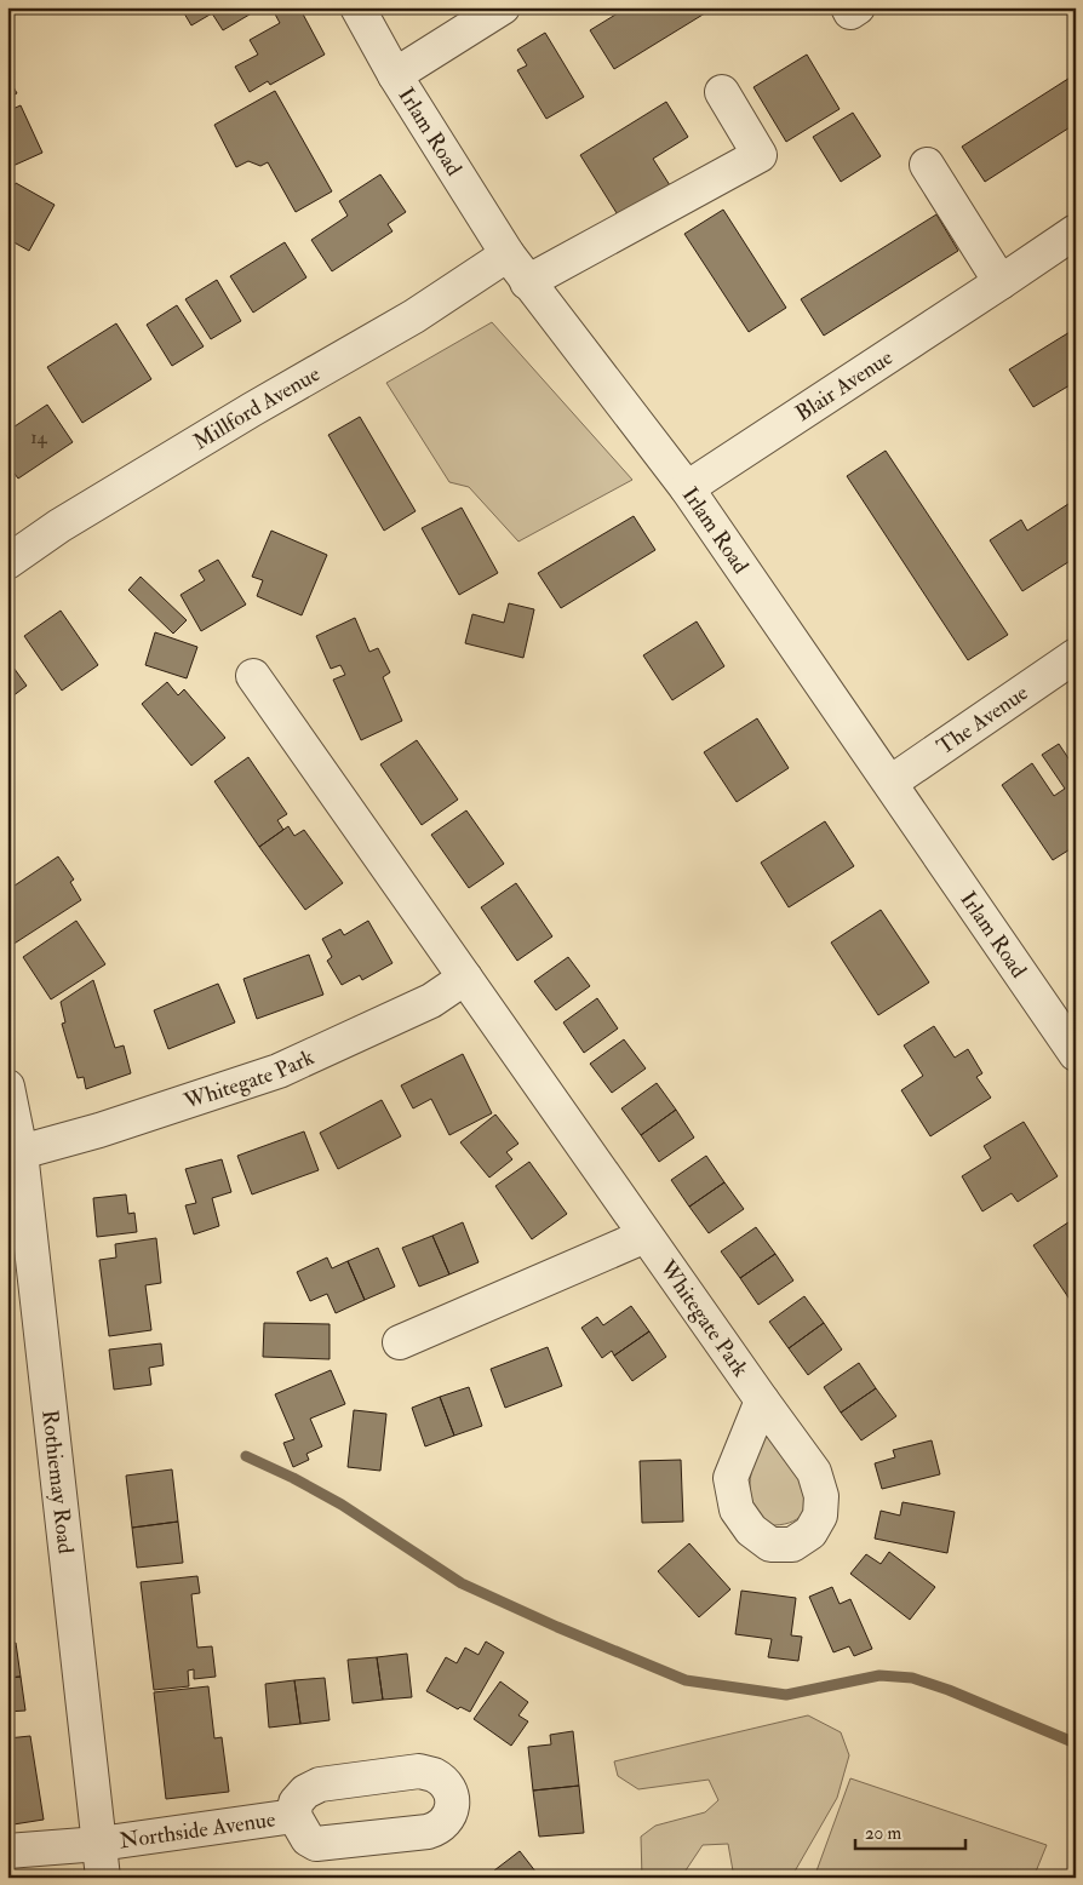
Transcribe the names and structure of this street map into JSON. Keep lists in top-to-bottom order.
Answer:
{
  "streets": {
    "street": [
      "Irlam Road",
      "Blair Avenue",
      "Millford Avenue",
      "The Avenue",
      "Whitegate Park",
      "Rothiemay Road",
      "Northside Avenue"
    ]
  },
  "crossings": [
    ["Irlam Road", "Blair Avenue"],
    ["Irlam Road", "Millford Avenue"],
    ["Irlam Road", "The Avenue"],
    ["Whitegate Park", "Rothiemay Road"],
    ["Rothiemay Road", "Northside Avenue"]
  ],
  "house_numbers": ["14"],
  "scale_bar": "20 m"
}
